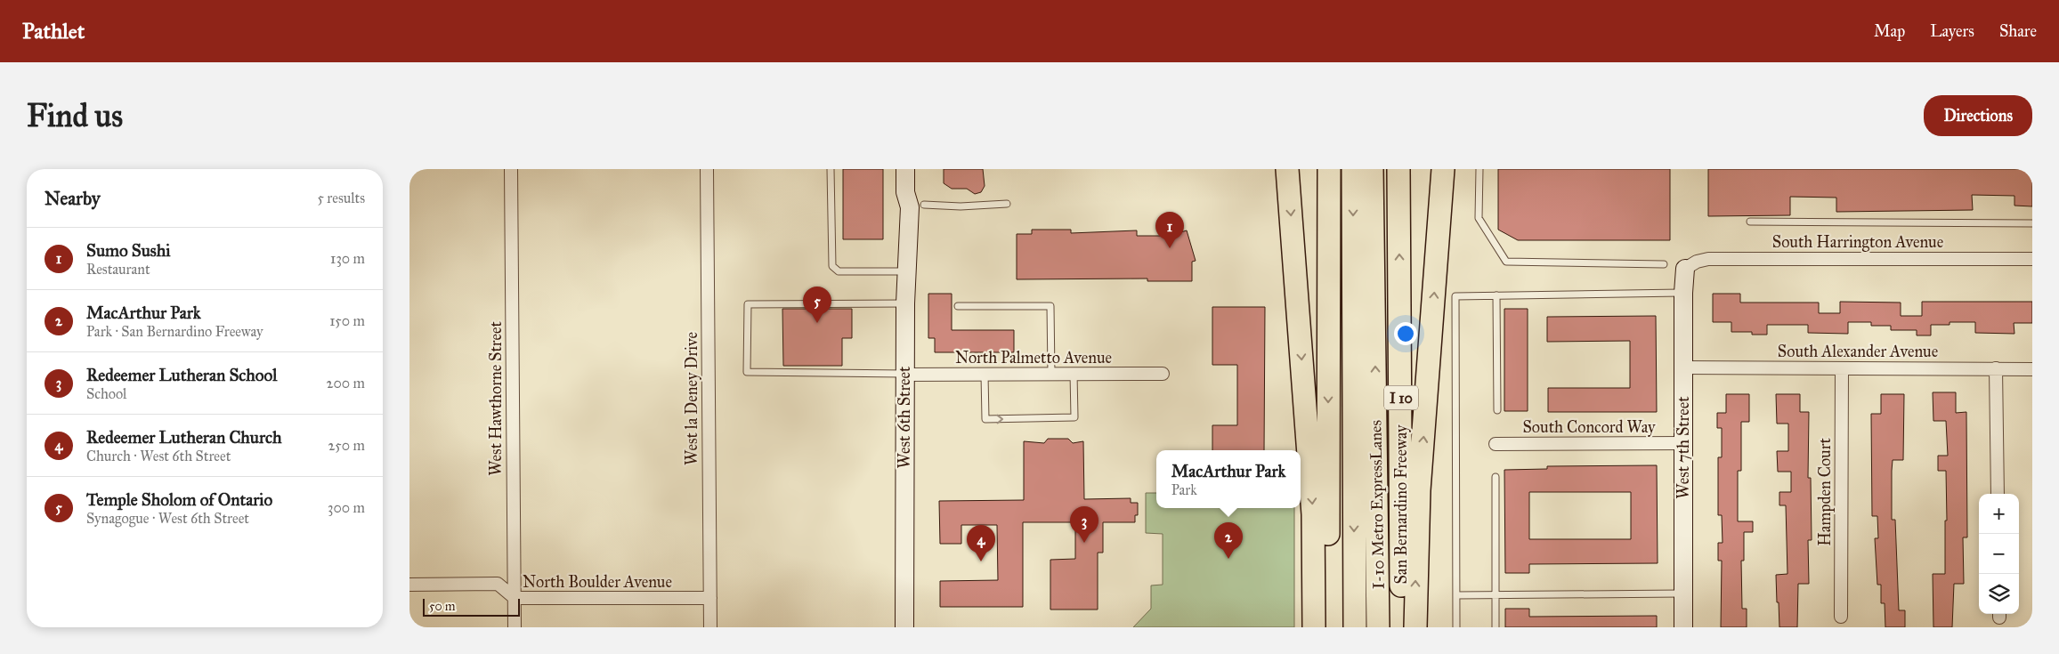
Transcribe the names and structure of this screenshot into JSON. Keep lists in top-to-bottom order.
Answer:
{
  "streets": {
    "highway": ["I 10", "I-10 Metro ExpressLanes", "San Bernardino Freeway"],
    "street": [
      "South Harrington Avenue",
      "South Alexander Avenue",
      "North Palmetto Avenue",
      "West Hawthorne Street",
      "West la Deney Drive",
      "West 6th Street",
      "South Concord Way",
      "West 7th Street",
      "Hampden Court",
      "North Boulder Avenue"
    ]
  },
  "crossings": [
    ["South Harrington Avenue", "West 7th Street"],
    ["South Alexander Avenue", "West 7th Street"],
    ["South Alexander Avenue", "Hampden Court"],
    ["North Palmetto Avenue", "West 6th Street"],
    ["West Hawthorne Street", "North Boulder Avenue"],
    ["West la Deney Drive", "North Boulder Avenue"],
    ["South Concord Way", "West 7th Street"]
  ],
  "scale_bar": "50 m",
  "page": {
    "header": "Pathlet",
    "nav": ["Map", "Layers", "Share"],
    "buttons": "Directions",
    "title": "Find us",
    "heading": ["Nearby", "5 results"],
    "pins": [
      "1",
      "5",
      "3",
      "2",
      "4"
    ],
    "list": [
      {
        "mark": "1",
        "name": "Sumo Sushi",
        "note": "Restaurant",
        "value": "130 m"
      },
      {
        "mark": "2",
        "name": "MacArthur Park",
        "note": "Park · San Bernardino Freeway",
        "value": "150 m"
      },
      {
        "mark": "3",
        "name": "Redeemer Lutheran School",
        "note": "School",
        "value": "200 m"
      },
      {
        "mark": "4",
        "name": "Redeemer Lutheran Church",
        "note": "Church · West 6th Street",
        "value": "250 m"
      },
      {
        "mark": "5",
        "name": "Temple Sholom of Ontario",
        "note": "Synagogue · West 6th Street",
        "value": "300 m"
      }
    ],
    "popup": ["MacArthur Park", "Park"],
    "map_buttons": ["+", "−"],
    "scale": "50 m"
  }
}
